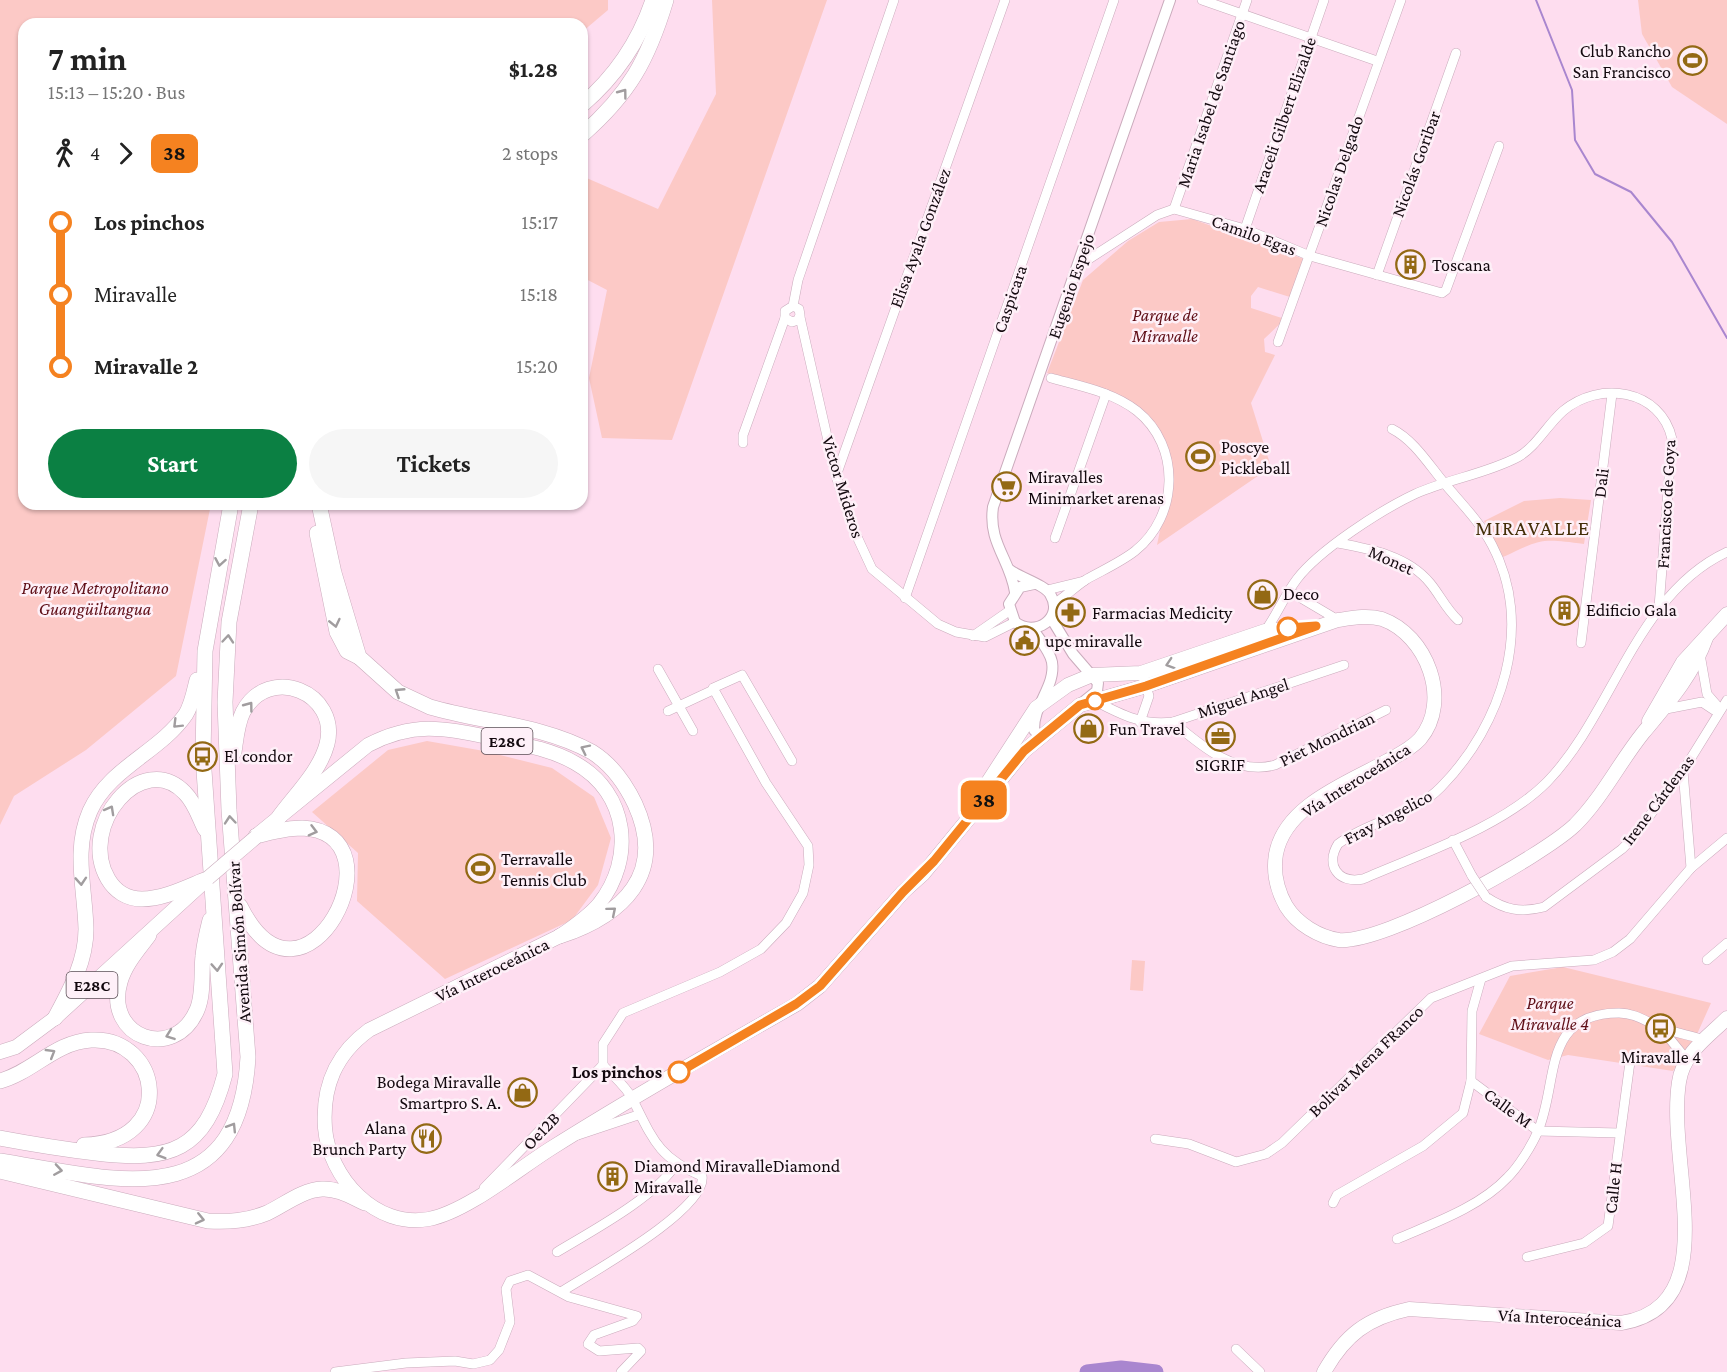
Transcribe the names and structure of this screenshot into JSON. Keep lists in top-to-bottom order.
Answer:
{
  "streets": {
    "highway": ["Avenida Simón Bolívar"],
    "main road": ["E28C", "Vía Interoceánica"],
    "street": [
      "Maria Isabel de Santiago",
      "Araceli Gilbert Elizalde",
      "Nicolás Goribar",
      "Nicolas Delgado",
      "Camilo Egas",
      "Elisa Ayala González",
      "Eugenio Espejo",
      "Caspicara",
      "Dali",
      "Victor Mideros",
      "Francisco de Goya",
      "Monet",
      "Miguel Angel",
      "Piet Mondrian",
      "Irene Cárdenas",
      "Fray Angelico",
      "Bolivar Mena FRanco",
      "Calle M",
      "Oe12B",
      "Calle H"
    ]
  },
  "crossings": [
    ["Maria Isabel de Santiago", "Camilo Egas"],
    ["Araceli Gilbert Elizalde", "Camilo Egas"],
    ["Nicolás Goribar", "Camilo Egas"],
    ["Nicolas Delgado", "Camilo Egas"],
    ["Elisa Ayala González", "Victor Mideros"],
    ["Caspicara", "Victor Mideros"],
    ["Dali", "Francisco de Goya"],
    ["Francisco de Goya", "Monet"],
    ["Francisco de Goya", "Vía Interoceánica"],
    ["Francisco de Goya", "Fray Angelico"],
    ["Miguel Angel", "Piet Mondrian"],
    ["Miguel Angel", "Vía Interoceánica"],
    ["Vía Interoceánica", "Oe12B"],
    ["Irene Cárdenas", "Fray Angelico"],
    ["Calle M", "Calle H"]
  ],
  "districts": ["MIRAVALLE"],
  "parks": ["Parque de Miravalle", "Parque Metropolitano Guangüiltangua", "Parque Miravalle 4"],
  "places": {
    "sports": ["Club Rancho San Francisco", "Poscye Pickleball", "Terravalle Tennis Club"],
    "building": ["Toscana", "Edificio Gala", "Diamond MiravalleDiamond Miravalle"],
    "supermarket": ["Miravalles Minimarket arenas"],
    "shop": ["Deco", "Fun Travel", "Bodega Miravalle Smartpro S. A."],
    "pharmacy": ["Farmacias Medicity"],
    "public building": ["upc miravalle"],
    "office": ["SIGRIF"],
    "bus stop": ["El condor", "Miravalle 4"],
    "other": ["Los pinchos"],
    "restaurant": ["Alana Brunch Party"]
  },
  "lines": ["bus line 38"],
  "page": {
    "on_map": "38",
    "heading": ["7 min", "15:13 – 15:20 · Bus", "$1.28"],
    "legs": ["4", "38", "2 stops"],
    "list": [
      {
        "name": "Los pinchos",
        "value": "15:17"
      },
      {
        "name": "Miravalle",
        "value": "15:18"
      },
      {
        "name": "Miravalle 2",
        "value": "15:20"
      }
    ],
    "buttons": ["Start", "Tickets"]
  }
}
